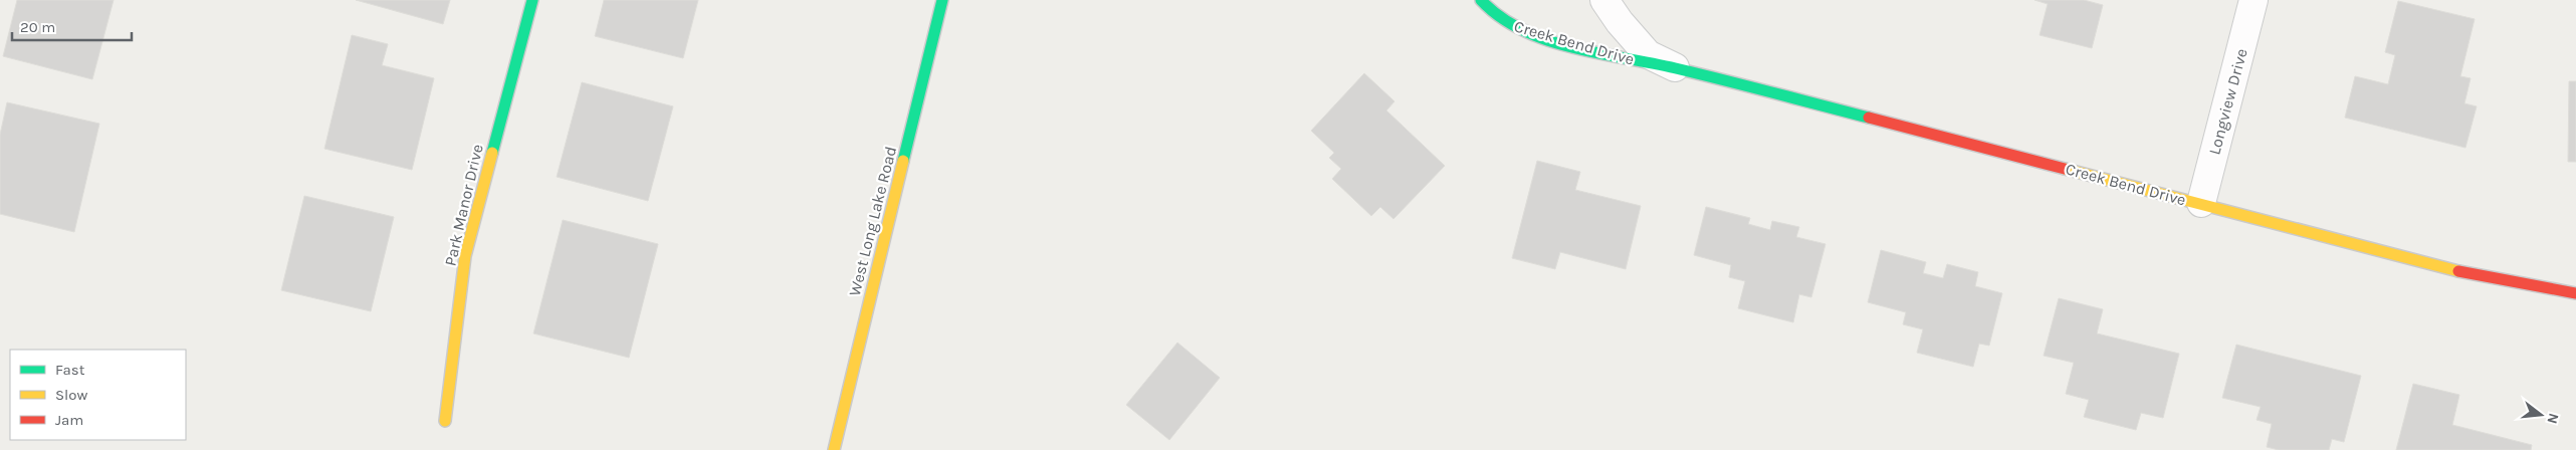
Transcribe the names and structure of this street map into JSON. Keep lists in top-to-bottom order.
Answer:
{
  "streets": {
    "street": [
      "Creek Bend Drive",
      "Longview Drive",
      "Park Manor Drive",
      "West Long Lake Road"
    ]
  },
  "crossings": [
    ["Creek Bend Drive", "Longview Drive"]
  ],
  "legend": ["Fast", "Slow", "Jam"],
  "scale_bar": "20 m",
  "north": "right"
}
